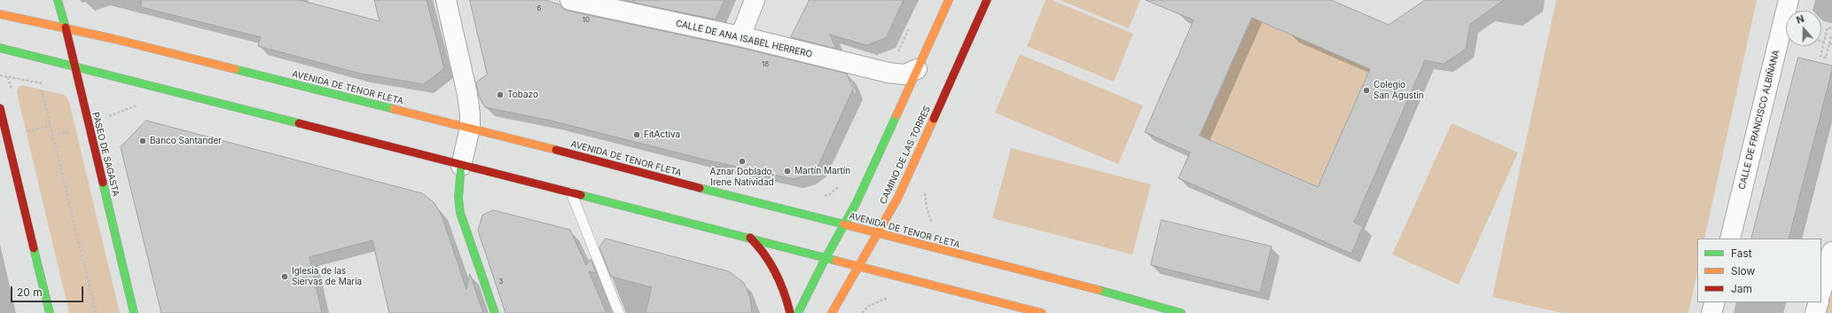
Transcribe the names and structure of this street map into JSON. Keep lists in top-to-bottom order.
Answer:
{
  "streets": {
    "main road": ["AVENIDA DE TENOR FLETA", "PASEO DE SAGASTA", "CAMINO DE LAS TORRES"],
    "street": ["CALLE DE ANA ISABEL HERRERO", "CALLE DE FRANCISCO ALBIÑANA"]
  },
  "crossings": [
    ["AVENIDA DE TENOR FLETA", "PASEO DE SAGASTA"],
    ["AVENIDA DE TENOR FLETA", "CAMINO DE LAS TORRES"]
  ],
  "places": [
    "Colegio San Agustín",
    "Tobazo",
    "FitActiva",
    "Banco Santander",
    "Aznar Doblado, Irene Natividad",
    "Martín Martín",
    "Iglesia de las Siervas de María"
  ],
  "house_numbers": [
    "6",
    "10",
    "18",
    "3"
  ],
  "legend": ["Fast", "Slow", "Jam"],
  "scale_bar": "20 m",
  "north": "top"
}
